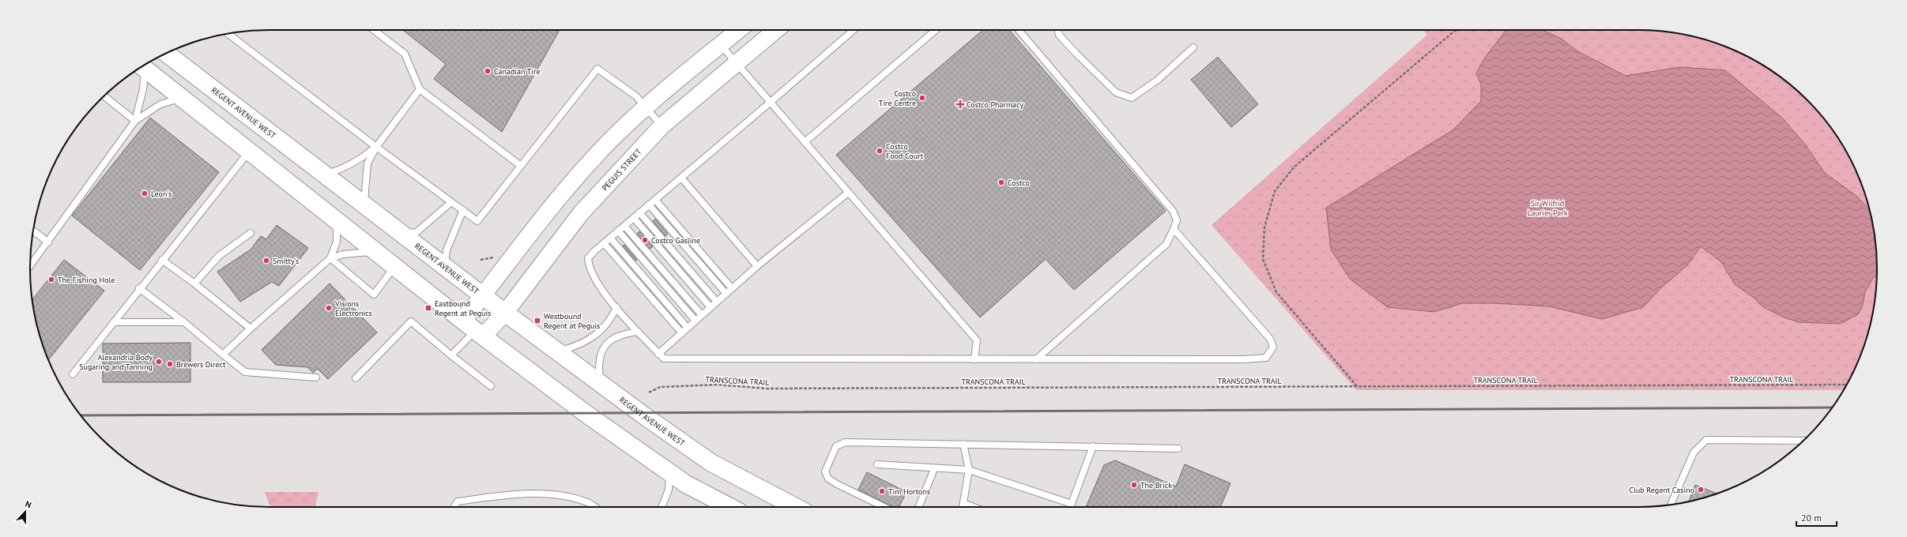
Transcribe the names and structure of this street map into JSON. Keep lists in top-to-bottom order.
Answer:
{
  "streets": {
    "main road": ["REGENT AVENUE WEST"],
    "street": ["PEGUIS STREET"],
    "path": ["TRANSCONA TRAIL"]
  },
  "crossings": [
    ["REGENT AVENUE WEST", "PEGUIS STREET"]
  ],
  "parks": ["Sir Wilfrid Laurier Park"],
  "places": {
    "other": [
      "Canadian Tire",
      "Costco Tire Centre",
      "Costco Food Court",
      "Costco",
      "Leon's",
      "Costco Gasline",
      "Smitty's",
      "The Fishing Hole",
      "Visions Electronics",
      "Alexandria Body Sugaring and Tanning",
      "Brewers Direct",
      "The Brick",
      "Club Regent Casino",
      "Tim Hortons"
    ],
    "health": ["Costco Pharmacy"],
    "transit": ["Eastbound Regent at Peguis", "Westbound Regent at Peguis"]
  },
  "scale_bar": "20 m",
  "north": "top"
}
